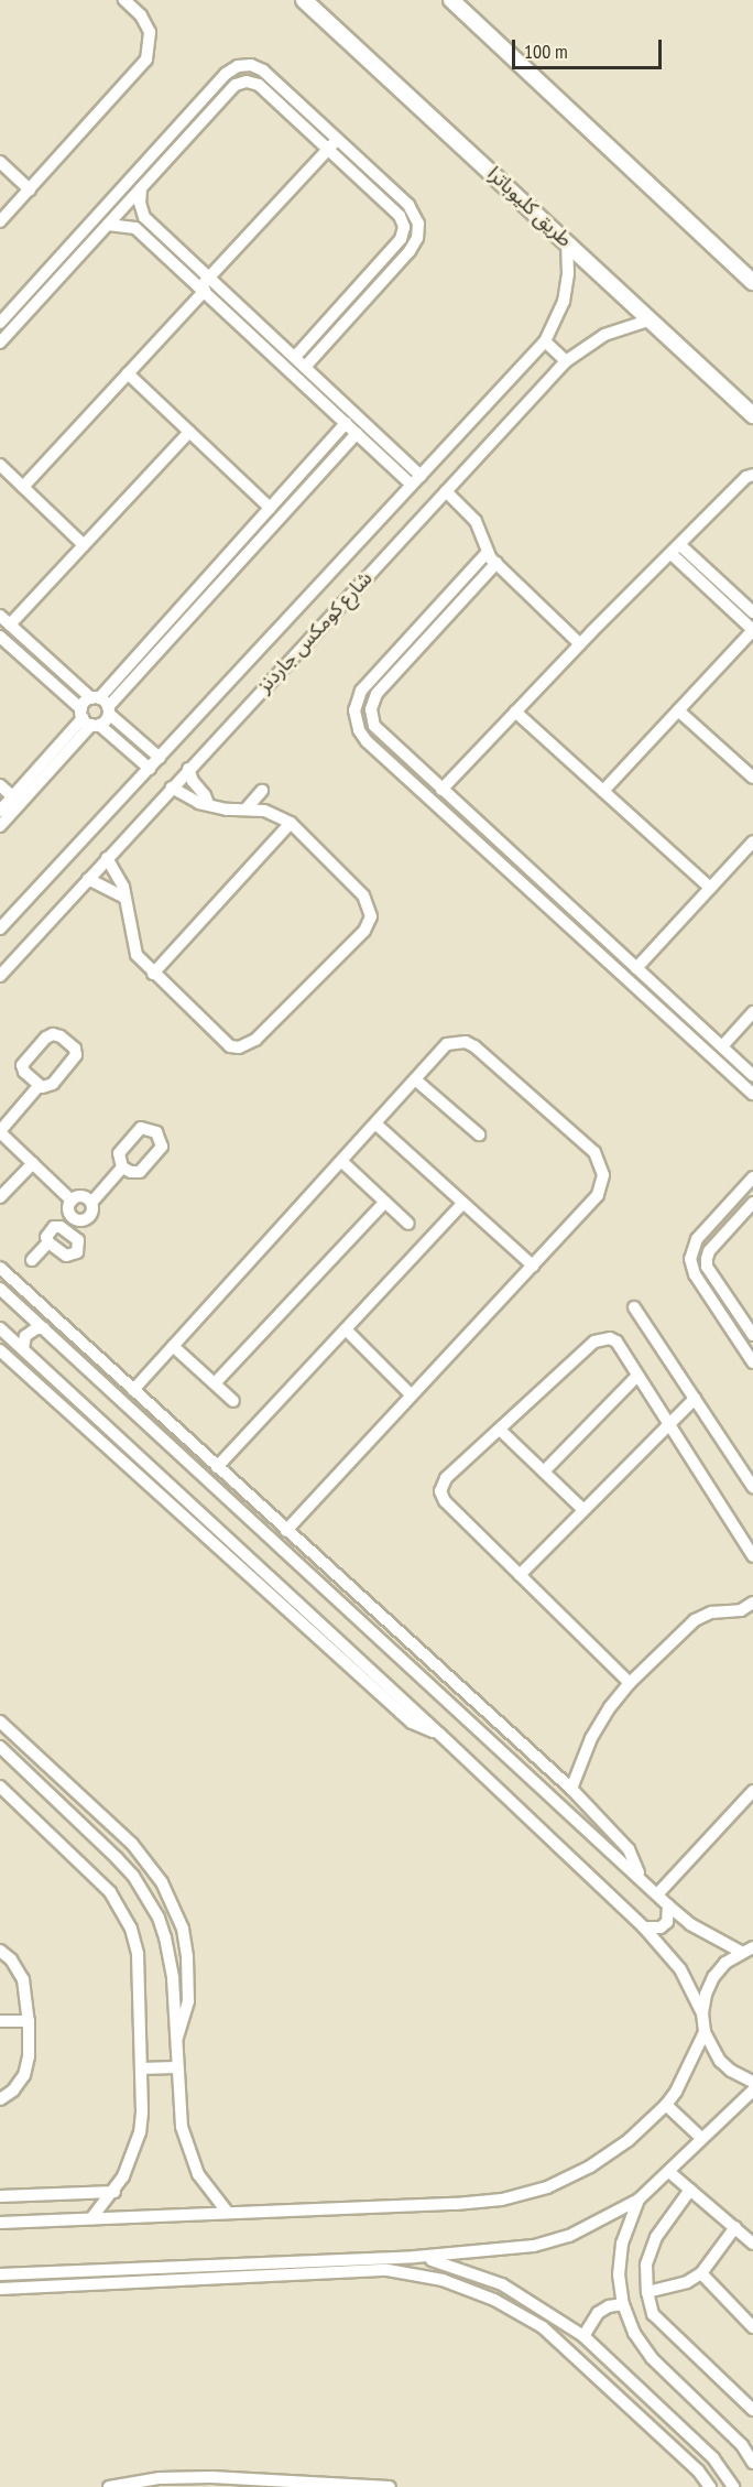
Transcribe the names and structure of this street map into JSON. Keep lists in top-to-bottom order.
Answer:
{
  "streets": {
    "main road": ["طريق كليوباترا"],
    "street": ["شارع كومكس جاردنز"]
  },
  "crossings": [
    ["طريق كليوباترا", "شارع كومكس جاردنز"]
  ],
  "scale_bar": "100 m"
}
